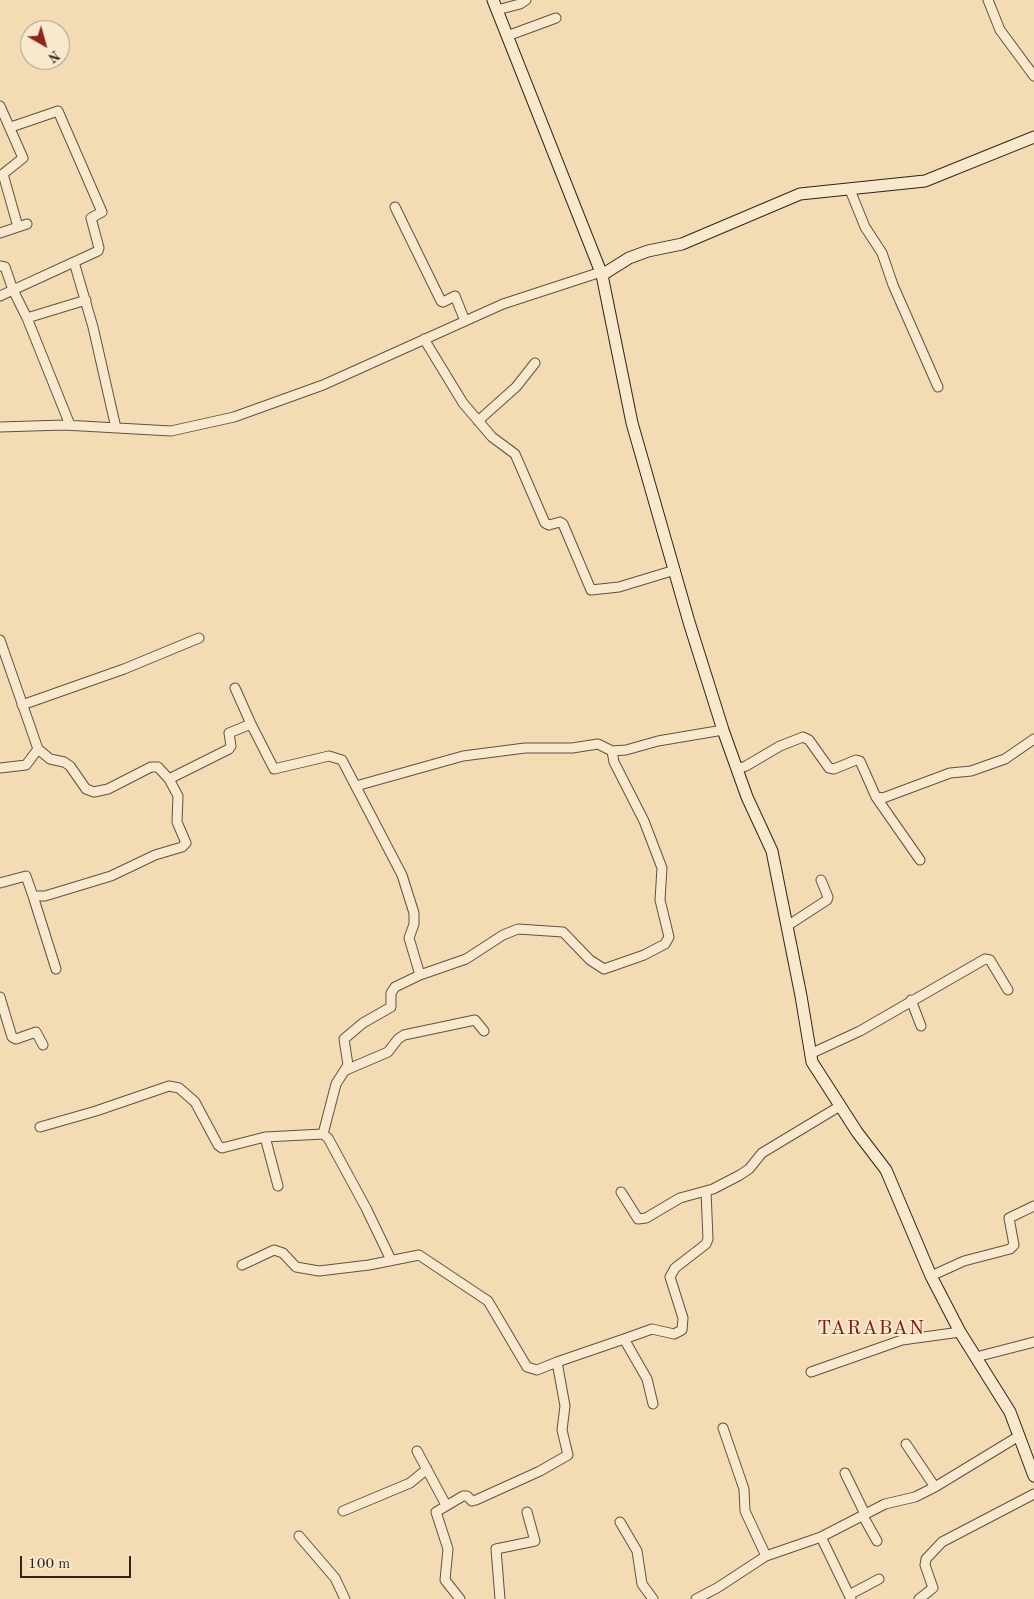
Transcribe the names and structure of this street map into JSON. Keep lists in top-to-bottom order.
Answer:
{
  "districts": ["TARABAN"],
  "scale_bar": "100 m",
  "north": "bottom right"
}
